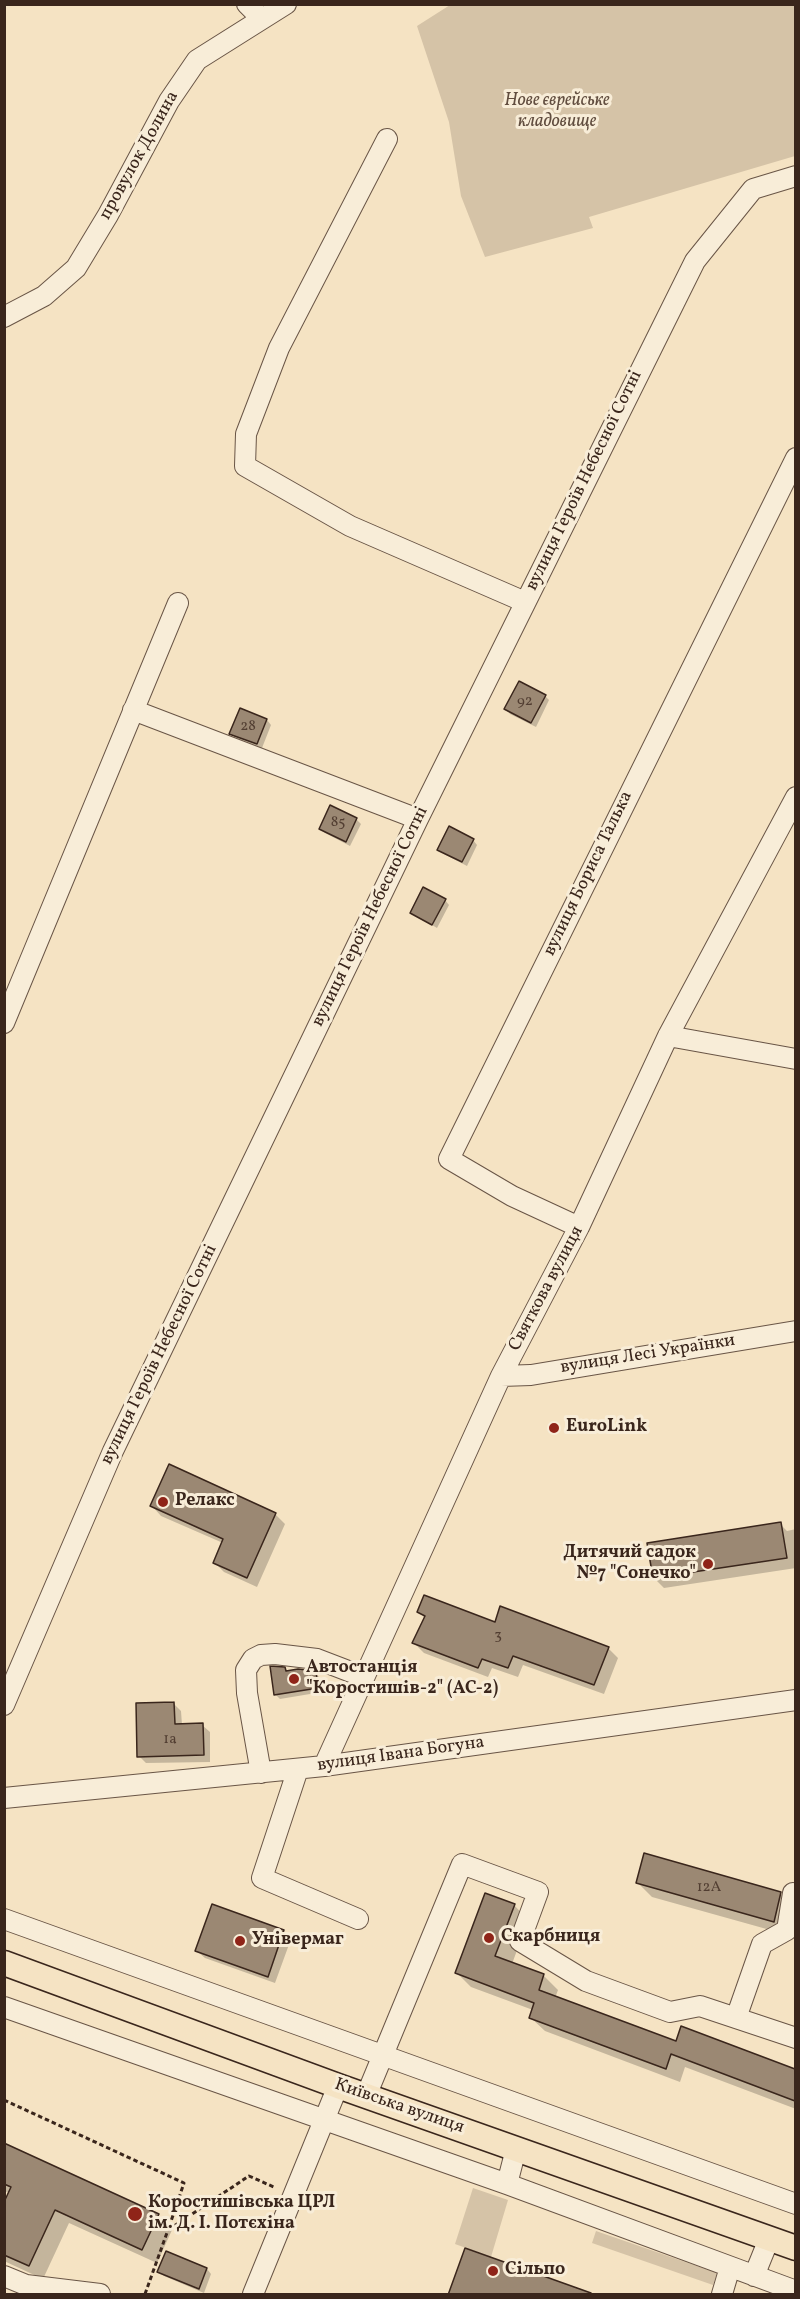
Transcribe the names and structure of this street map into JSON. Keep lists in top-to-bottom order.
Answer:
{
  "streets": {
    "main road": ["Київська вулиця"],
    "street": [
      "провулок Долина",
      "вулиця Героїв Небесної Сотні",
      "вулиця Бориса Талька",
      "Святкова вулиця",
      "вулиця Лесі Українки",
      "вулиця Івана Богуна"
    ]
  },
  "crossings": [
    ["вулиця Бориса Талька", "Святкова вулиця"],
    ["Святкова вулиця", "вулиця Лесі Українки"],
    ["Святкова вулиця", "вулиця Івана Богуна"]
  ],
  "parks": ["Нове єврейське кладовище"],
  "places": [
    "EuroLink",
    "Релакс",
    "Дитячий садок №7 \"Сонечко\"",
    "Автостанція \"Коростишів-2\" (АС-2)",
    "Скарбниця",
    "Універмаг",
    "Коростишівська ЦРЛ ім. Д. І. Потєхіна",
    "Сільпо"
  ],
  "house_numbers": [
    "92",
    "28",
    "85",
    "3",
    "1а",
    "12А"
  ]
}
